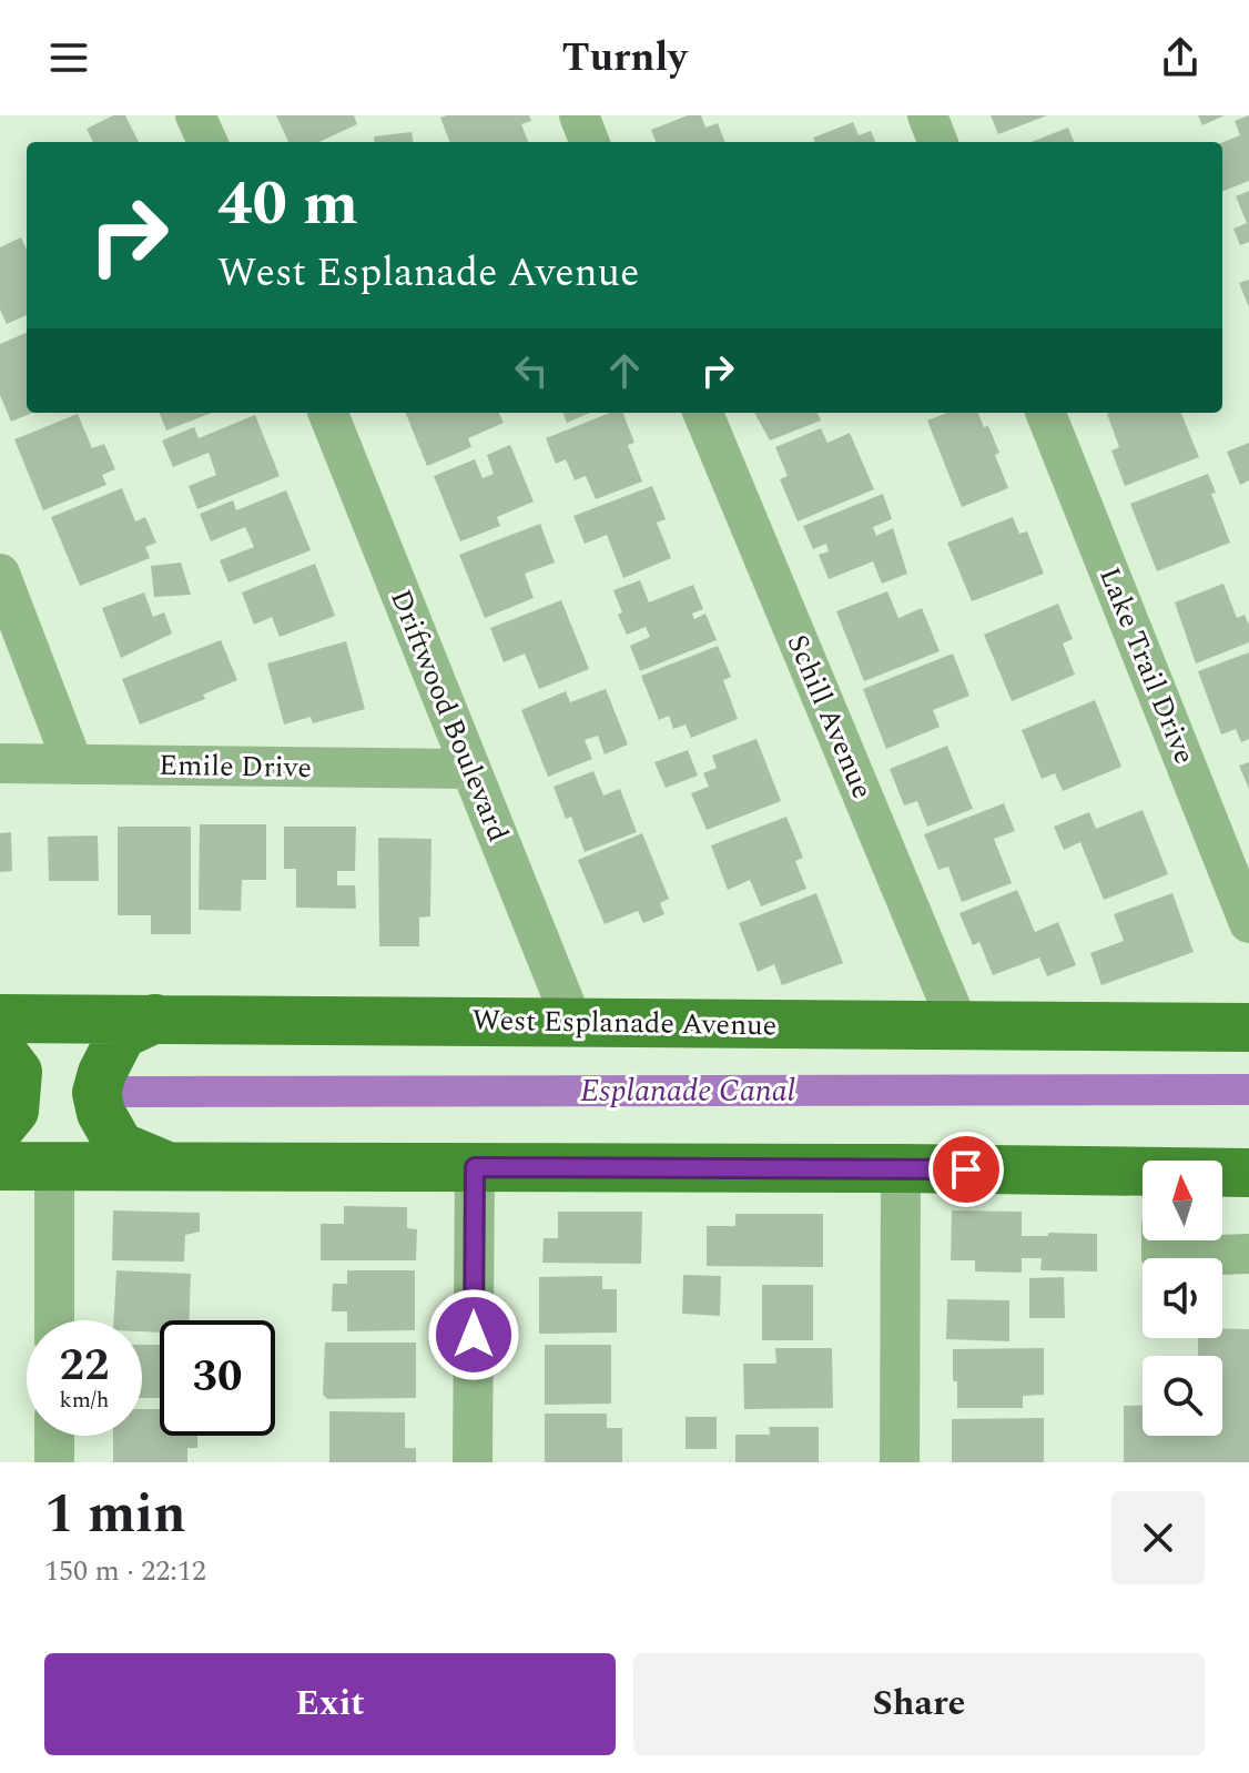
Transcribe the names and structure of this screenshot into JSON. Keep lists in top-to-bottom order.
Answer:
{
  "streets": {
    "main road": ["West Esplanade Avenue"],
    "street": [
      "Lake Trail Drive",
      "Driftwood Boulevard",
      "Schill Avenue",
      "Emile Drive"
    ]
  },
  "crossings": [
    ["Driftwood Boulevard", "Emile Drive"],
    ["Driftwood Boulevard", "West Esplanade Avenue"],
    ["Schill Avenue", "West Esplanade Avenue"]
  ],
  "water": ["Esplanade Canal"],
  "north": "top",
  "page": {
    "header": "Turnly",
    "turn": ["40 m", "West Esplanade Avenue"],
    "speed": "22 km/h",
    "limit": "30",
    "heading": ["1 min", "150 m · 22:12"],
    "buttons": ["Exit", "Share"]
  }
}
